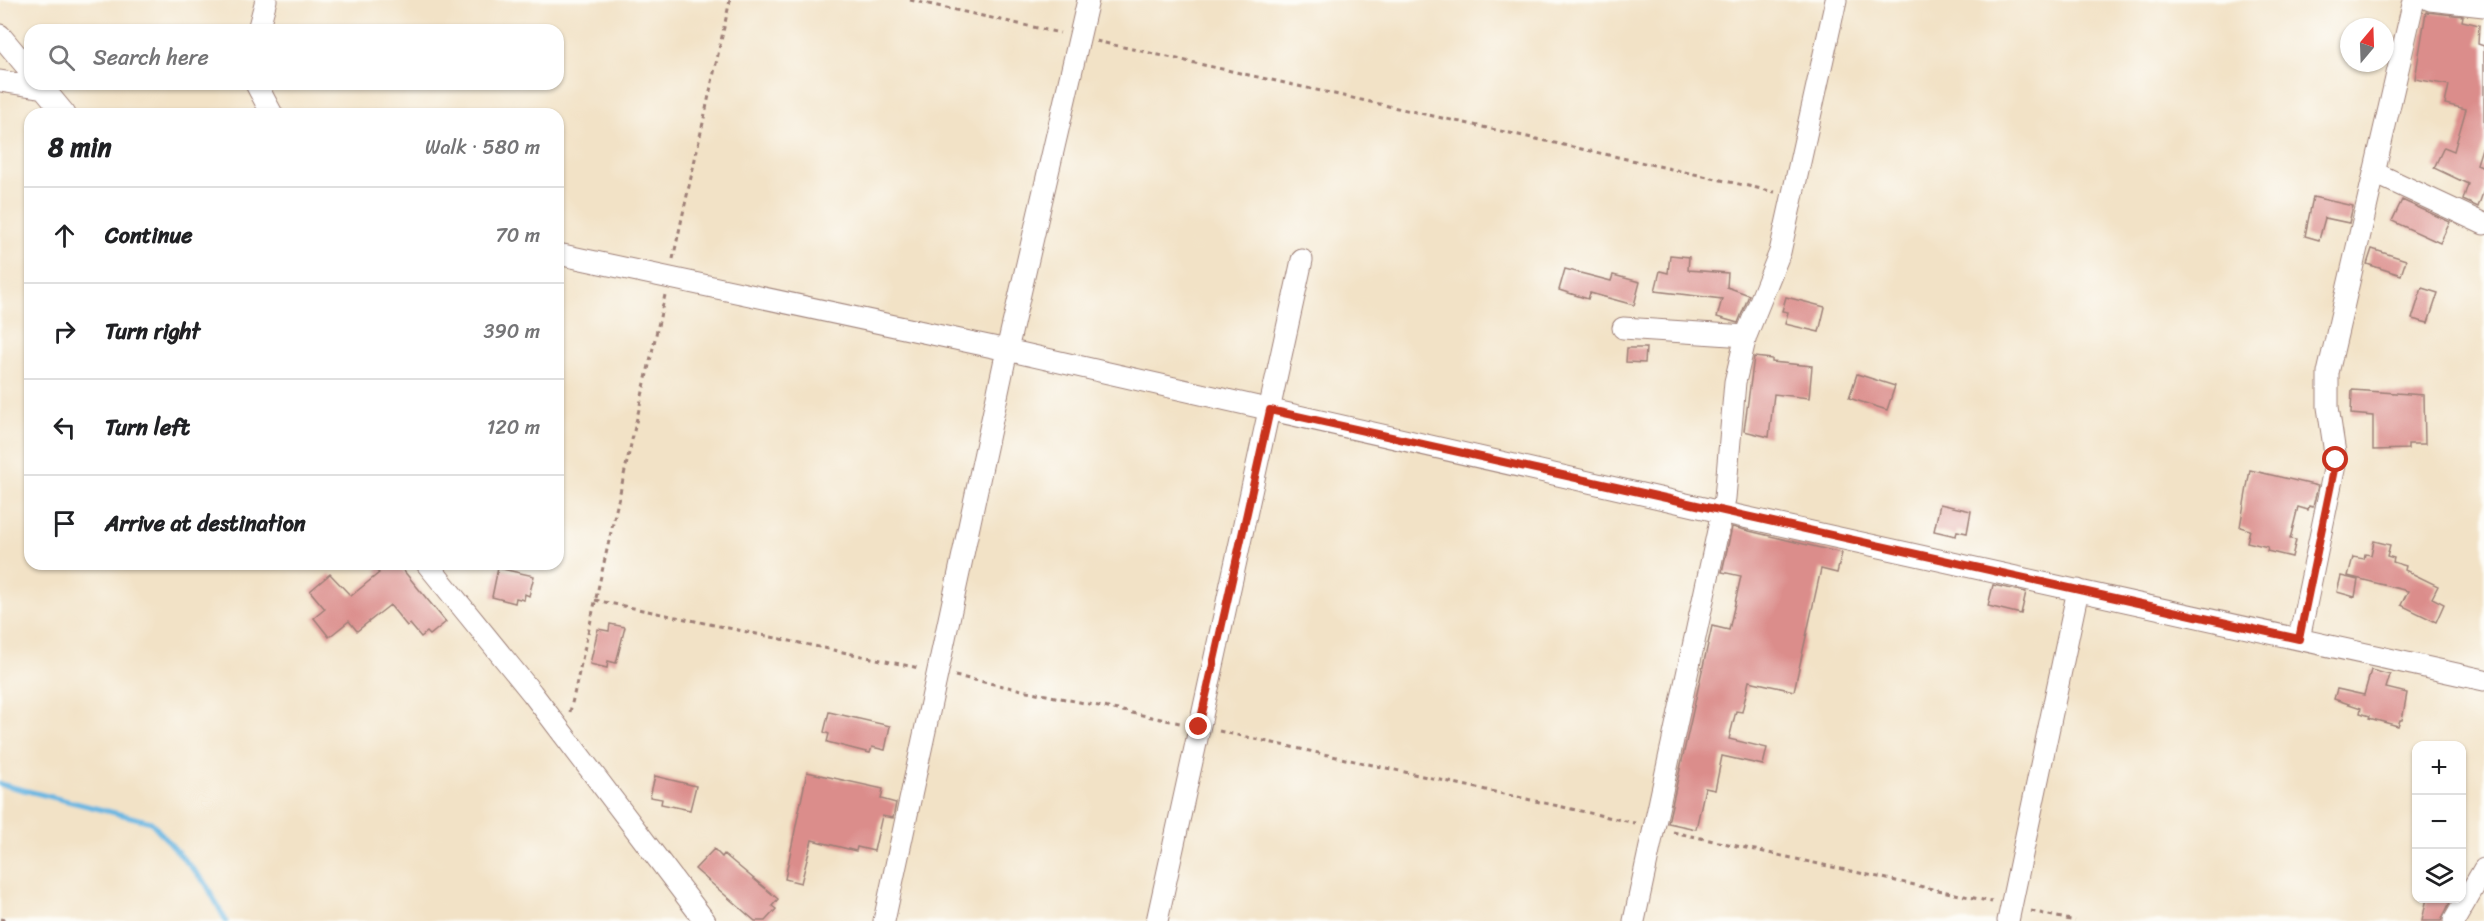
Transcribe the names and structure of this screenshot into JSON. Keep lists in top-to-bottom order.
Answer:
{
  "north": "top",
  "page": {
    "search": "Search here",
    "heading": ["8 min", "Walk · 580 m"],
    "list": [
      ["Continue", "70 m"],
      ["Turn right", "390 m"],
      ["Turn left", "120 m"],
      "Arrive at destination"
    ],
    "map_buttons": ["+", "−"]
  }
}
